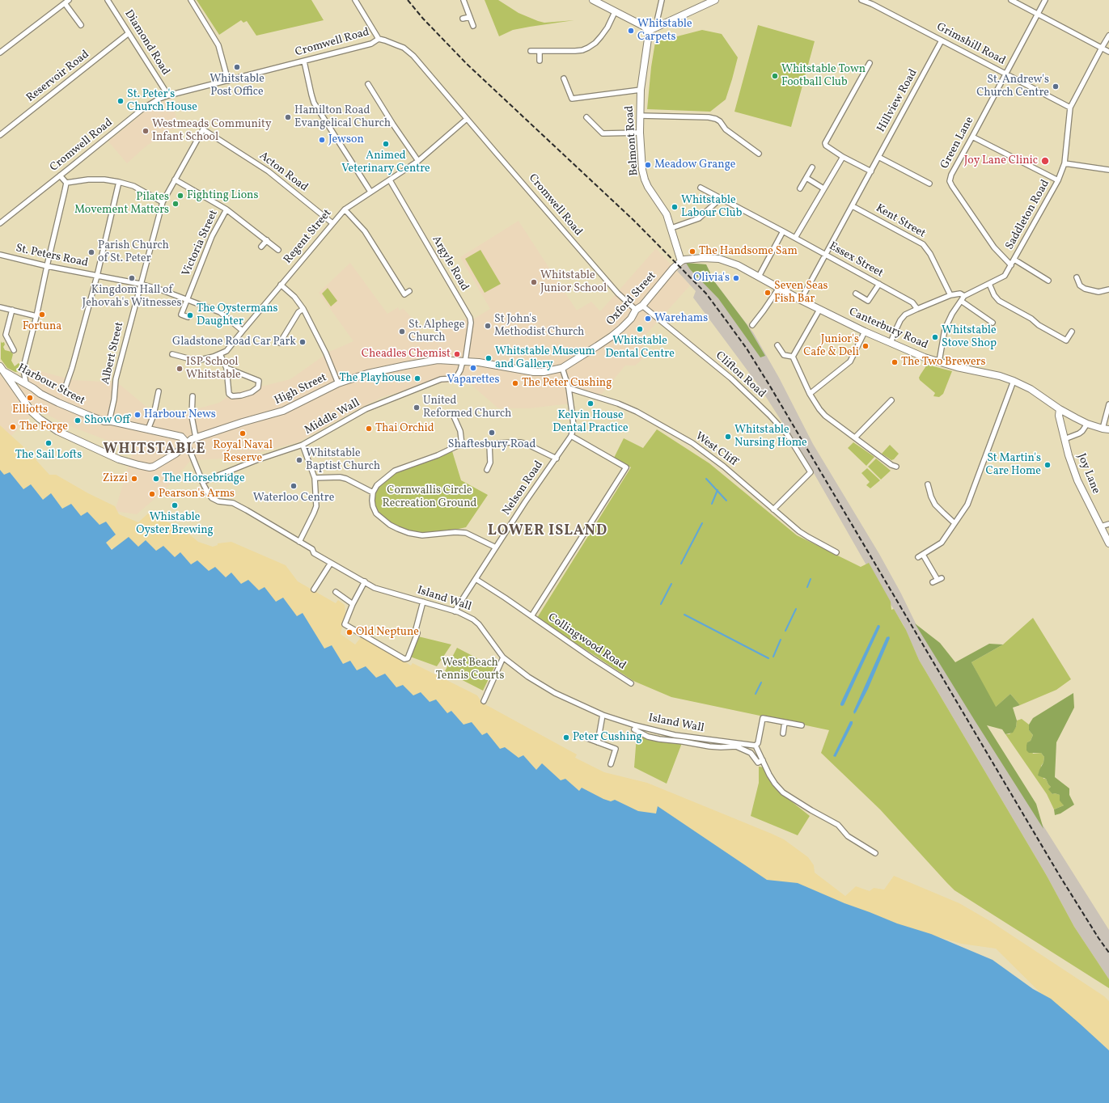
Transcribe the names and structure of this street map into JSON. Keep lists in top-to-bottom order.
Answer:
{
  "streets": {
    "main road": [
      "Belmont Road",
      "Oxford Street",
      "Canterbury Road",
      "Harbour Street",
      "High Street",
      "Joy Lane"
    ],
    "street": [
      "Diamond Road",
      "Cromwell Road",
      "Grimshill Road",
      "Reservoir Road",
      "Hillview Road",
      "Green Lane",
      "Acton Road",
      "Saddleton Road",
      "Kent Street",
      "Regent Street",
      "Victoria Street",
      "St. Peters Road",
      "Essex Street",
      "Argyle Road",
      "Albert Street",
      "Clifton Road",
      "Middle Wall",
      "West Cliff",
      "Nelson Road",
      "Island Wall",
      "Collingwood Road"
    ]
  },
  "crossings": [
    ["Diamond Road", "Cromwell Road"],
    ["Diamond Road", "Reservoir Road"],
    ["Cromwell Road", "Regent Street"],
    ["Cromwell Road", "Oxford Street"],
    ["Grimshill Road", "Hillview Road"],
    ["Grimshill Road", "Green Lane"],
    ["Grimshill Road", "Saddleton Road"],
    ["Hillview Road", "Kent Street"],
    ["Hillview Road", "Essex Street"],
    ["Hillview Road", "Canterbury Road"],
    ["Belmont Road", "Oxford Street"],
    ["Belmont Road", "Canterbury Road"],
    ["Green Lane", "Saddleton Road"],
    ["Acton Road", "Regent Street"],
    ["Acton Road", "Albert Street"],
    ["Saddleton Road", "Canterbury Road"],
    ["Regent Street", "St. Peters Road"],
    ["Regent Street", "Argyle Road"],
    ["Victoria Street", "St. Peters Road"],
    ["St. Peters Road", "Albert Street"],
    ["Argyle Road", "Oxford Street"],
    ["Argyle Road", "High Street"],
    ["Argyle Road", "Middle Wall"],
    ["Oxford Street", "Canterbury Road"],
    ["Oxford Street", "Clifton Road"],
    ["Oxford Street", "High Street"],
    ["Oxford Street", "Middle Wall"],
    ["Oxford Street", "Nelson Road"],
    ["Canterbury Road", "Joy Lane"],
    ["Albert Street", "Harbour Street"],
    ["Clifton Road", "West Cliff"],
    ["Harbour Street", "High Street"],
    ["Harbour Street", "Island Wall"],
    ["High Street", "Middle Wall"],
    ["High Street", "Island Wall"],
    ["Middle Wall", "Island Wall"],
    ["West Cliff", "Nelson Road"],
    ["Nelson Road", "Island Wall"],
    ["Nelson Road", "Collingwood Road"]
  ],
  "districts": ["WHITSTABLE", "LOWER ISLAND"],
  "parks": ["Cornwallis Circle Recreation Ground", "West Beach Tennis Courts"],
  "places": [
    "Whitstable Carpets",
    "Whitstable Post Office",
    "Whitstable Town Football Club",
    "St. Andrew's Church Centre",
    "St. Peter's Church House",
    "Hamilton Road Evangelical Church",
    "Westmeads Community Infant School",
    "Jewson",
    "Animed Veterinary Centre",
    "Joy Lane Clinic",
    "Meadow Grange",
    "Fighting Lions",
    "Pilates Movement Matters",
    "Whitstable Labour Club",
    "The Handsome Sam",
    "Parish Church of St. Peter",
    "Kingdom Hall of Jehovah's Witnesses",
    "Olivia's",
    "Whitstable Junior School",
    "Seven Seas Fish Bar",
    "Fortuna",
    "The Oystermans Daughter",
    "Warehams",
    "St John's Methodist Church",
    "Whitstable Dental Centre",
    "St. Alphege Church",
    "Whitstable Stove Shop",
    "Gladstone Road Car Park",
    "Junior's Cafe & Deli",
    "Cheadles Chemist",
    "Whitstable Museum and Gallery",
    "The Two Brewers",
    "Vaparettes",
    "ISP School Whitstable",
    "The Playhouse",
    "The Peter Cushing",
    "Elliotts",
    "Kelvin House Dental Practice",
    "United Reformed Church",
    "Harbour News",
    "Show Off",
    "The Forge",
    "Thai Orchid",
    "Shaftesbury Road",
    "Royal Naval Reserve",
    "Whitstable Nursing Home",
    "The Sail Lofts",
    "Whitstable Baptist Church",
    "St Martin's Care Home",
    "Zizzi",
    "The Horsebridge",
    "Waterloo Centre",
    "Pearson's Arms",
    "Whistable Oyster Brewing",
    "Old Neptune",
    "Peter Cushing"
  ]
}
